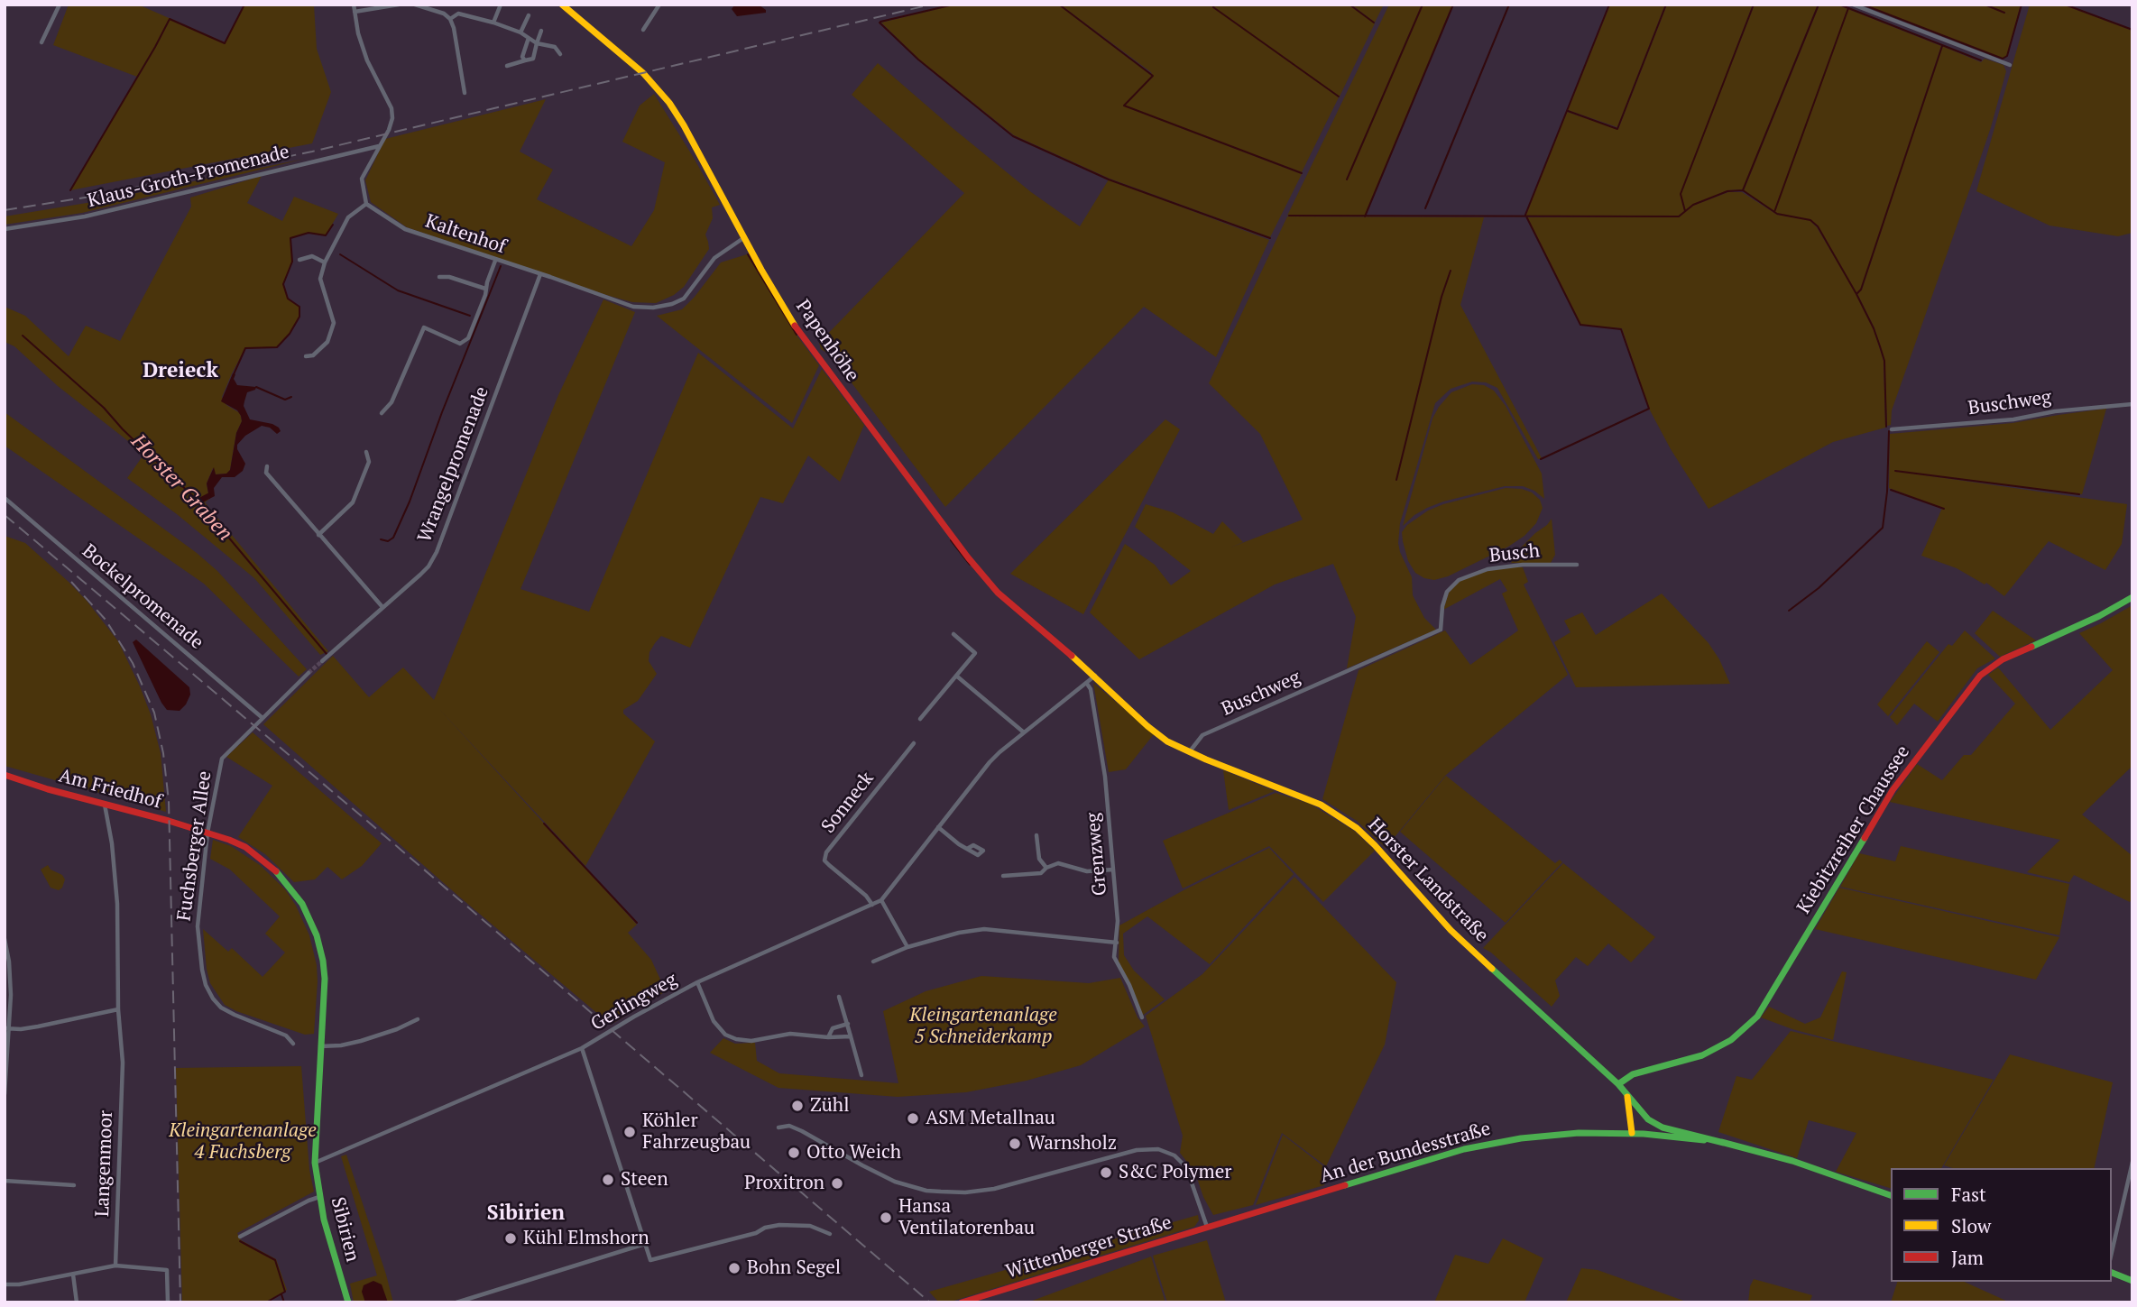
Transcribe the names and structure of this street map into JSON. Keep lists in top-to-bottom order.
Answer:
{
  "streets": {
    "main road": [
      "Papenhöhe",
      "Am Friedhof",
      "Kiebitzreiher Chaussee",
      "Horster Landstraße",
      "An der Bundesstraße",
      "Sibirien",
      "Wittenberger Straße"
    ],
    "street": [
      "Klaus-Groth-Promenade",
      "Kaltenhof",
      "Buschweg",
      "Wrangelpromenade",
      "Busch",
      "Bockelpromenade",
      "Sonneck",
      "Fuchsberger Allee",
      "Grenzweg",
      "Gerlingweg",
      "Langenmoor"
    ]
  },
  "crossings": [
    ["Kaltenhof", "Papenhöhe"],
    ["Kaltenhof", "Wrangelpromenade"],
    ["Papenhöhe", "Horster Landstraße"],
    ["Papenhöhe", "Gerlingweg"],
    ["Buschweg", "Busch"],
    ["Buschweg", "Horster Landstraße"],
    ["Bockelpromenade", "Fuchsberger Allee"],
    ["Am Friedhof", "Fuchsberger Allee"],
    ["Am Friedhof", "Langenmoor"],
    ["Am Friedhof", "Sibirien"],
    ["Sonneck", "Gerlingweg"],
    ["Kiebitzreiher Chaussee", "Horster Landstraße"],
    ["Grenzweg", "Gerlingweg"],
    ["Horster Landstraße", "Gerlingweg"],
    ["Horster Landstraße", "An der Bundesstraße"],
    ["Gerlingweg", "Sibirien"],
    ["An der Bundesstraße", "Wittenberger Straße"]
  ],
  "districts": ["Dreieck", "Sibirien"],
  "water": ["Horster Graben"],
  "parks": ["Kleingartenanlage 5 Schneiderkamp", "Kleingartenanlage 4 Fuchsberg"],
  "places": [
    "Zühl",
    "ASM Metallnau",
    "Köhler Fahrzeugbau",
    "Warnsholz",
    "Otto Weich",
    "S&C Polymer",
    "Steen",
    "Proxitron",
    "Hansa Ventilatorenbau",
    "Kühl Elmshorn",
    "Bohn Segel"
  ],
  "legend": ["Fast", "Slow", "Jam"]
}
